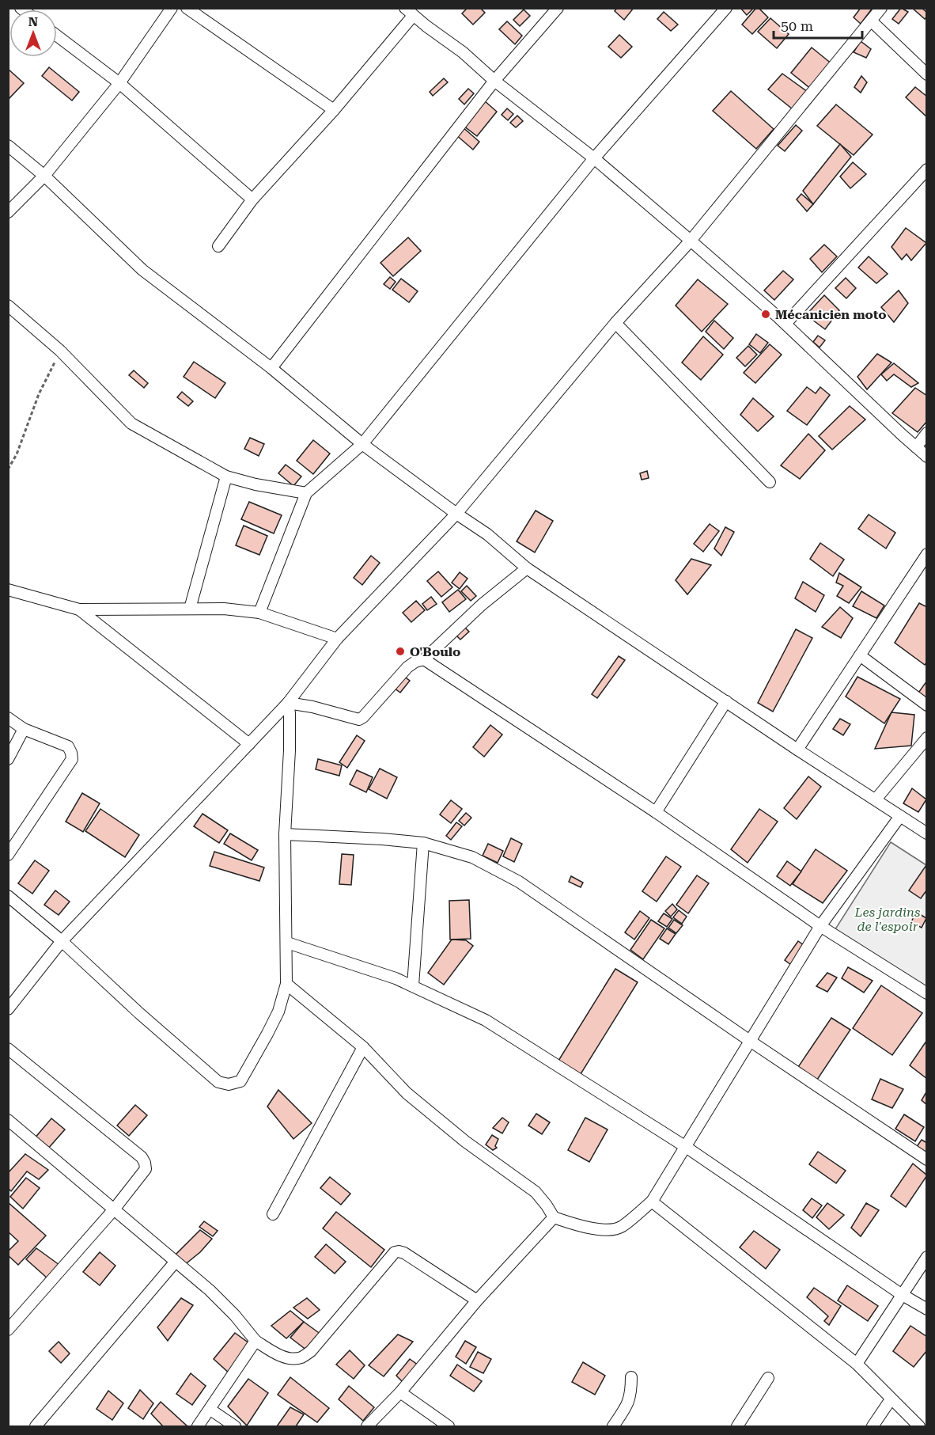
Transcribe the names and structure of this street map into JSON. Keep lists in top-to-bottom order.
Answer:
{
  "parks": ["Les jardins de l'espoir"],
  "places": ["Mécanicien moto", "O'Boulo"],
  "scale_bar": "50 m",
  "north": "top"
}
